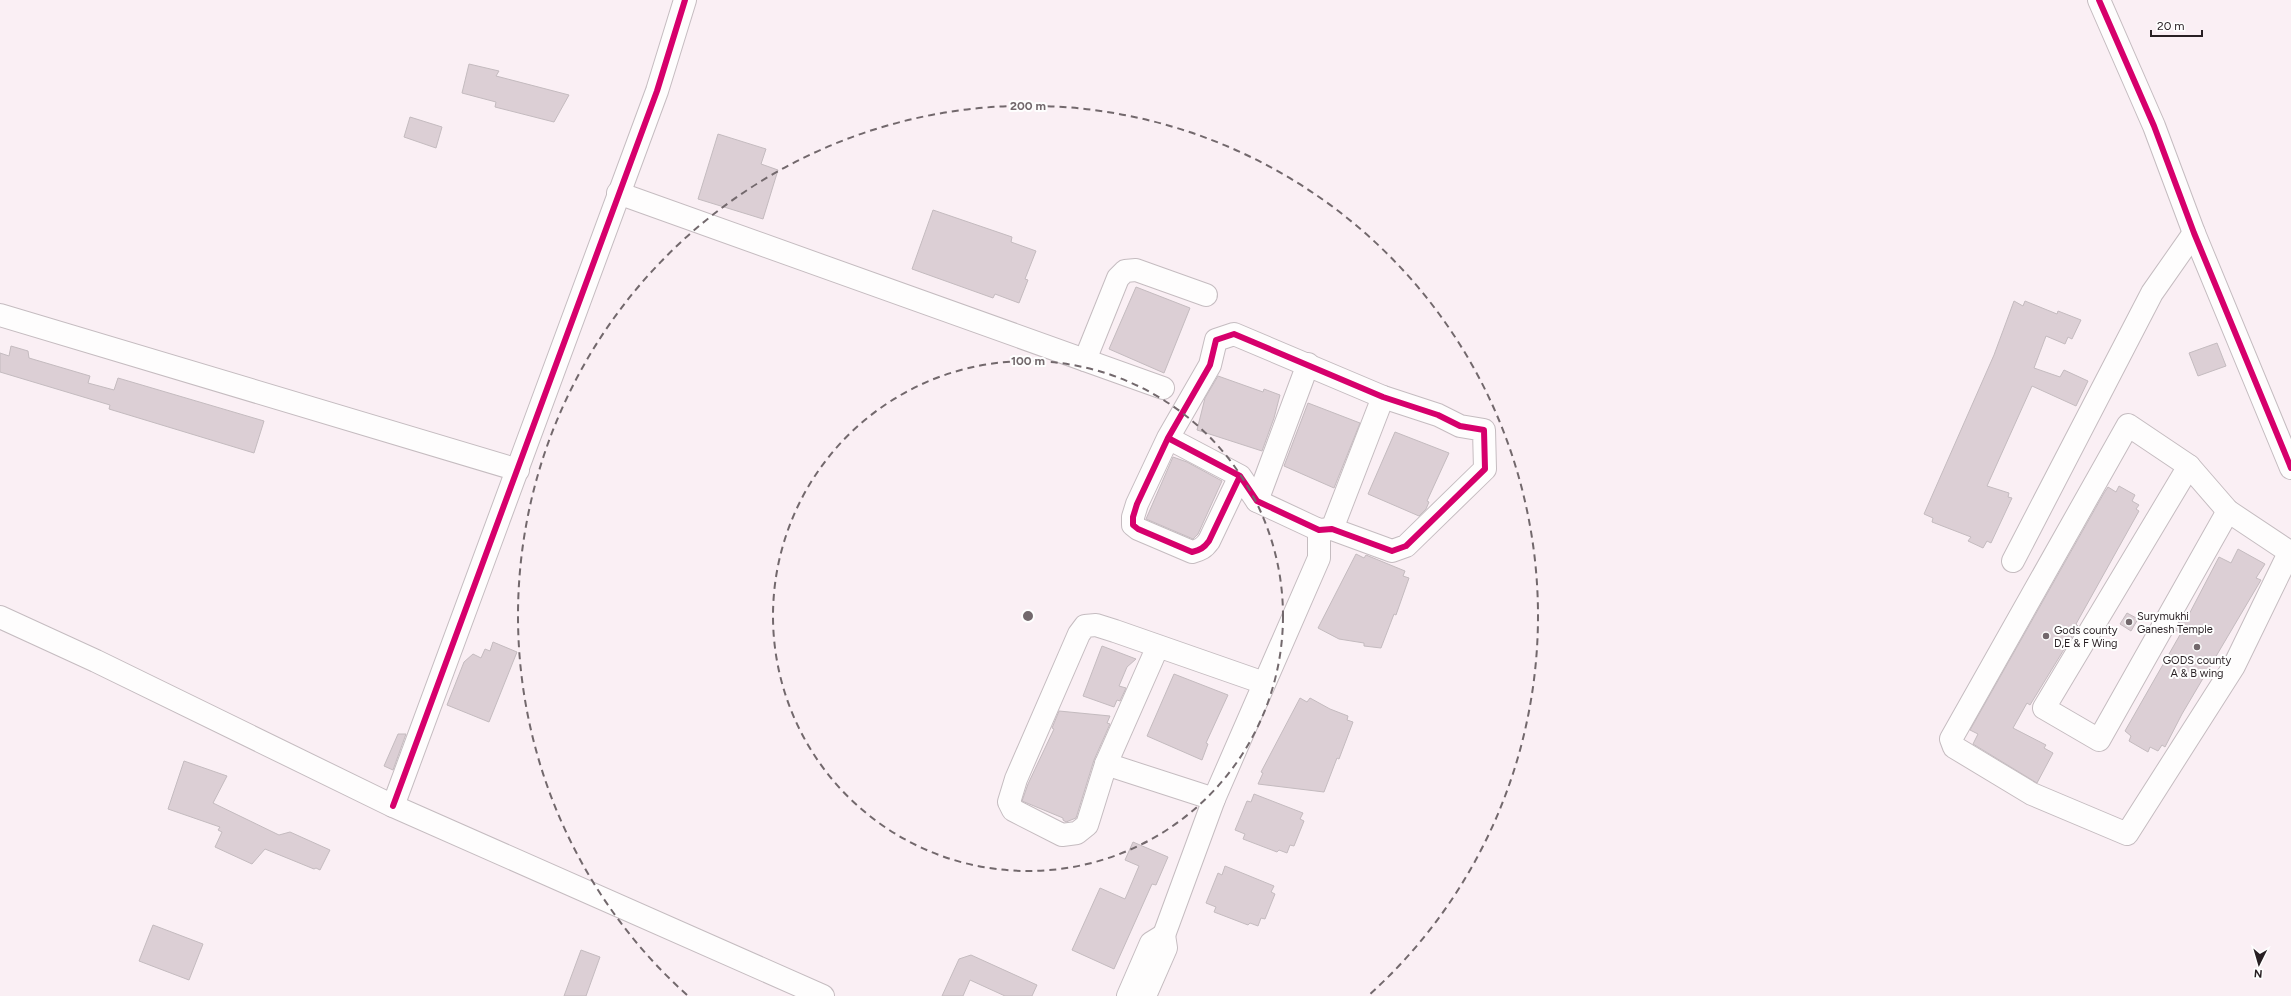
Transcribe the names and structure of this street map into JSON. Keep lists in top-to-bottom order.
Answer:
{
  "places": ["Surymukhi Ganesh Temple", "Gods county D,E & F Wing", "GODS county A & B wing"],
  "scale_bar": "20 m",
  "north": "bottom",
  "rings": ["200 m", "100 m"]
}
